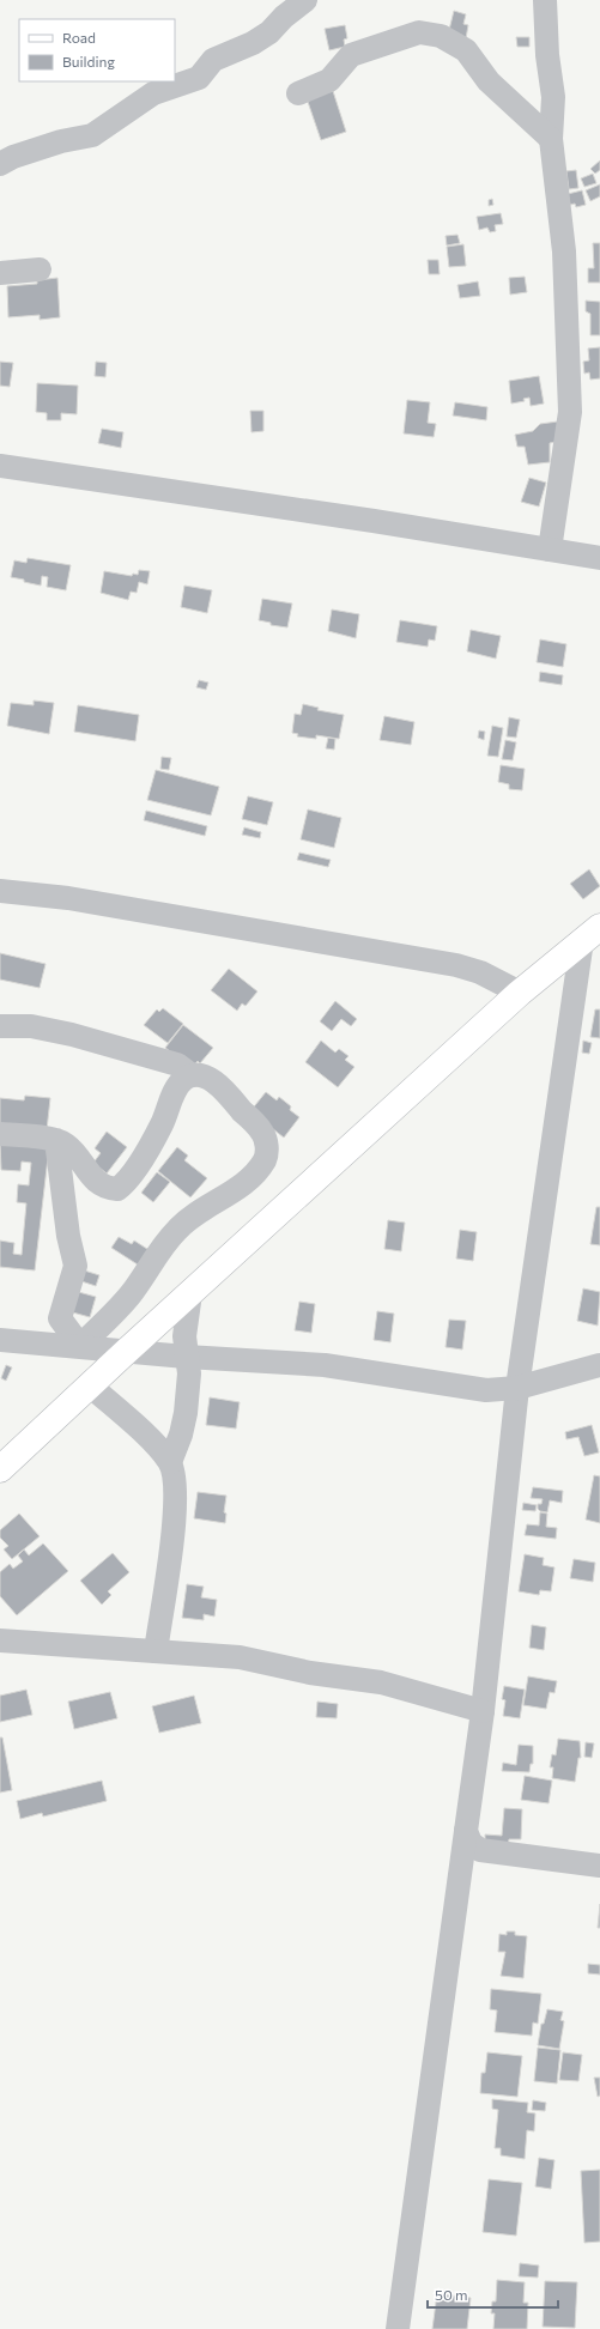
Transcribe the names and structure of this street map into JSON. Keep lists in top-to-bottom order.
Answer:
{
  "legend": ["Road", "Building"],
  "scale_bar": "50 m"
}
